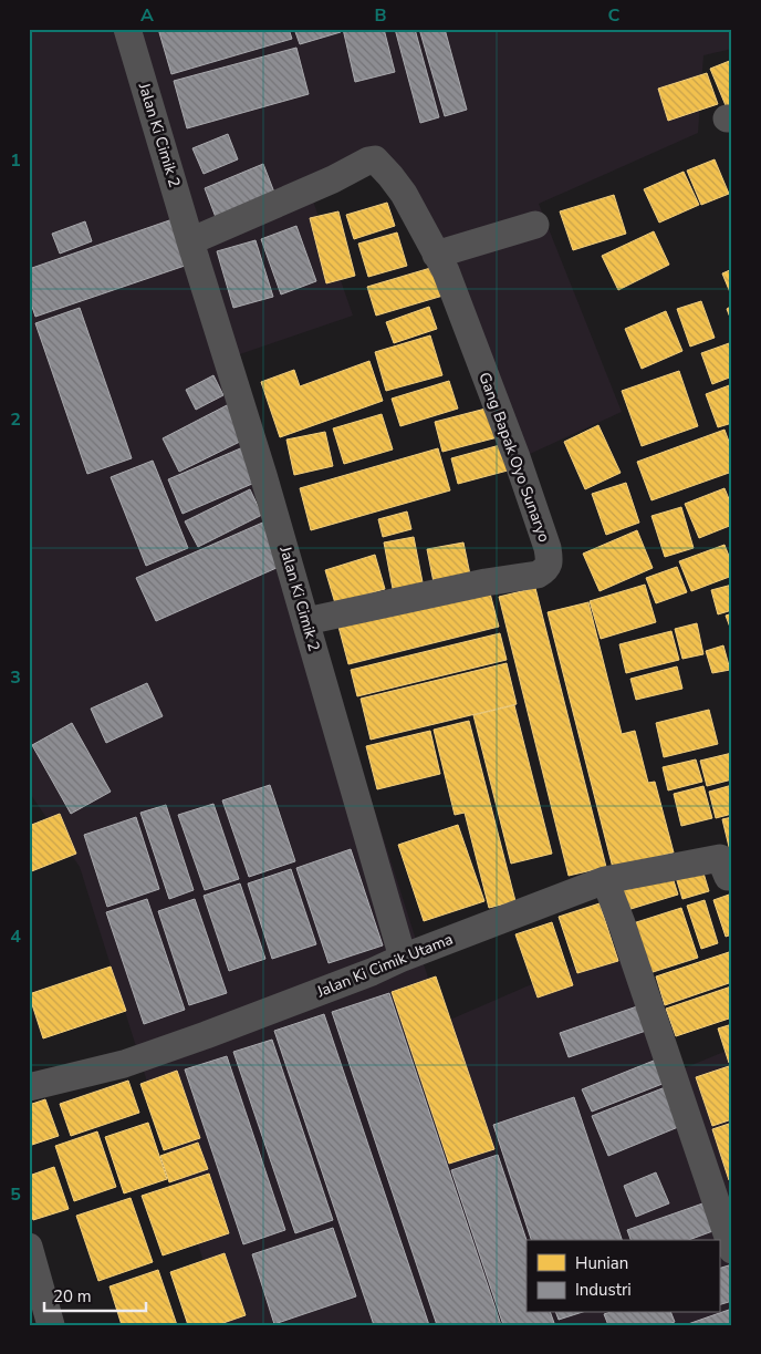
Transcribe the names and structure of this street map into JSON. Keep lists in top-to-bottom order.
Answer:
{
  "streets": {
    "street": ["Jalan Ki Cimik 2", "Gang Bapak Oyo Sunaryo", "Jalan Ki Cimik Utama"]
  },
  "crossings": [
    ["Jalan Ki Cimik 2", "Gang Bapak Oyo Sunaryo"],
    ["Jalan Ki Cimik 2", "Jalan Ki Cimik Utama"]
  ],
  "legend": ["Hunian", "Industri"],
  "scale_bar": "20 m",
  "grid": {
    "columns": ["A", "B", "C"],
    "rows": [
      "1",
      "2",
      "3",
      "4",
      "5"
    ]
  }
}
